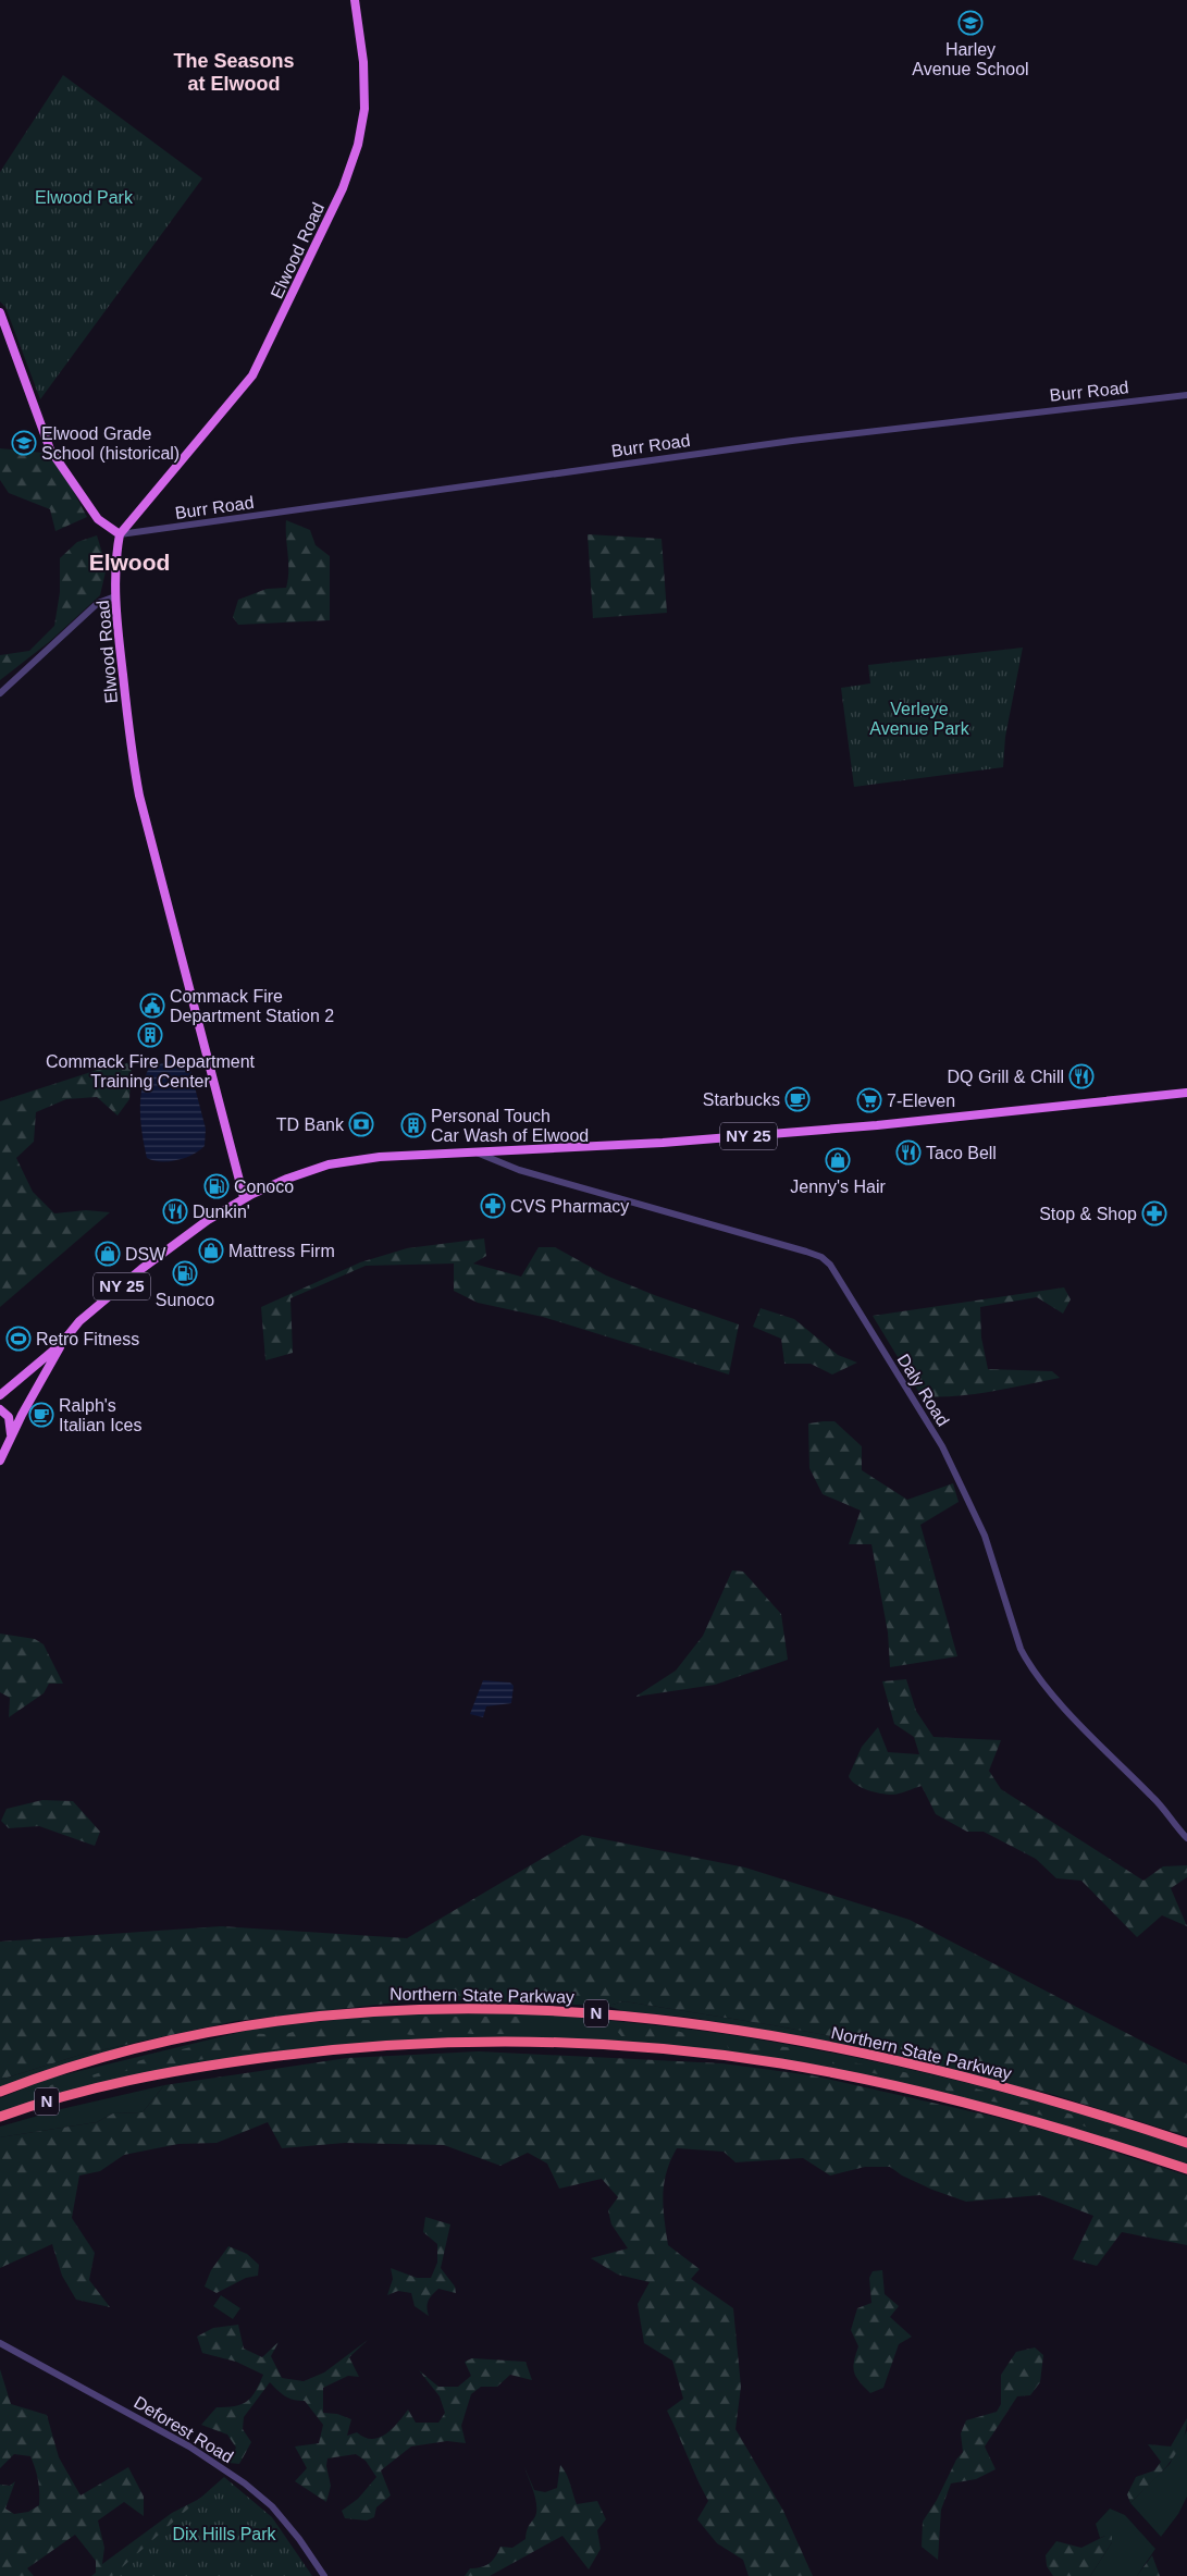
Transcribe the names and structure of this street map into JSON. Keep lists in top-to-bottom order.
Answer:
{
  "streets": {
    "highway": ["Northern State Parkway", "N"],
    "main road": ["Elwood Road", "NY 25"],
    "street": ["Burr Road", "Daly Road", "Deforest Road"]
  },
  "crossings": [
    ["Elwood Road", "Burr Road"],
    ["Elwood Road", "NY 25"],
    ["NY 25", "Daly Road"]
  ],
  "districts": ["The Seasons at Elwood", "Elwood"],
  "parks": ["Elwood Park", "Verleye Avenue Park", "Dix Hills Park"],
  "places": {
    "school or university": ["Harley Avenue School", "Elwood Grade School (historical)"],
    "public building": ["Commack Fire Department Station 2"],
    "building": ["Commack Fire Department Training Center", "Personal Touch Car Wash of Elwood"],
    "restaurant": ["DQ Grill & Chill", "Taco Bell", "Dunkin'"],
    "cafe": ["Starbucks", "Ralph's Italian Ices"],
    "supermarket": ["7-Eleven"],
    "bank": ["TD Bank"],
    "shop": ["Jenny's Hair", "Mattress Firm", "DSW"],
    "fuel station": ["Conoco", "Sunoco"],
    "pharmacy": ["CVS Pharmacy", "Stop & Shop"],
    "sports": ["Retro Fitness"]
  }
}
